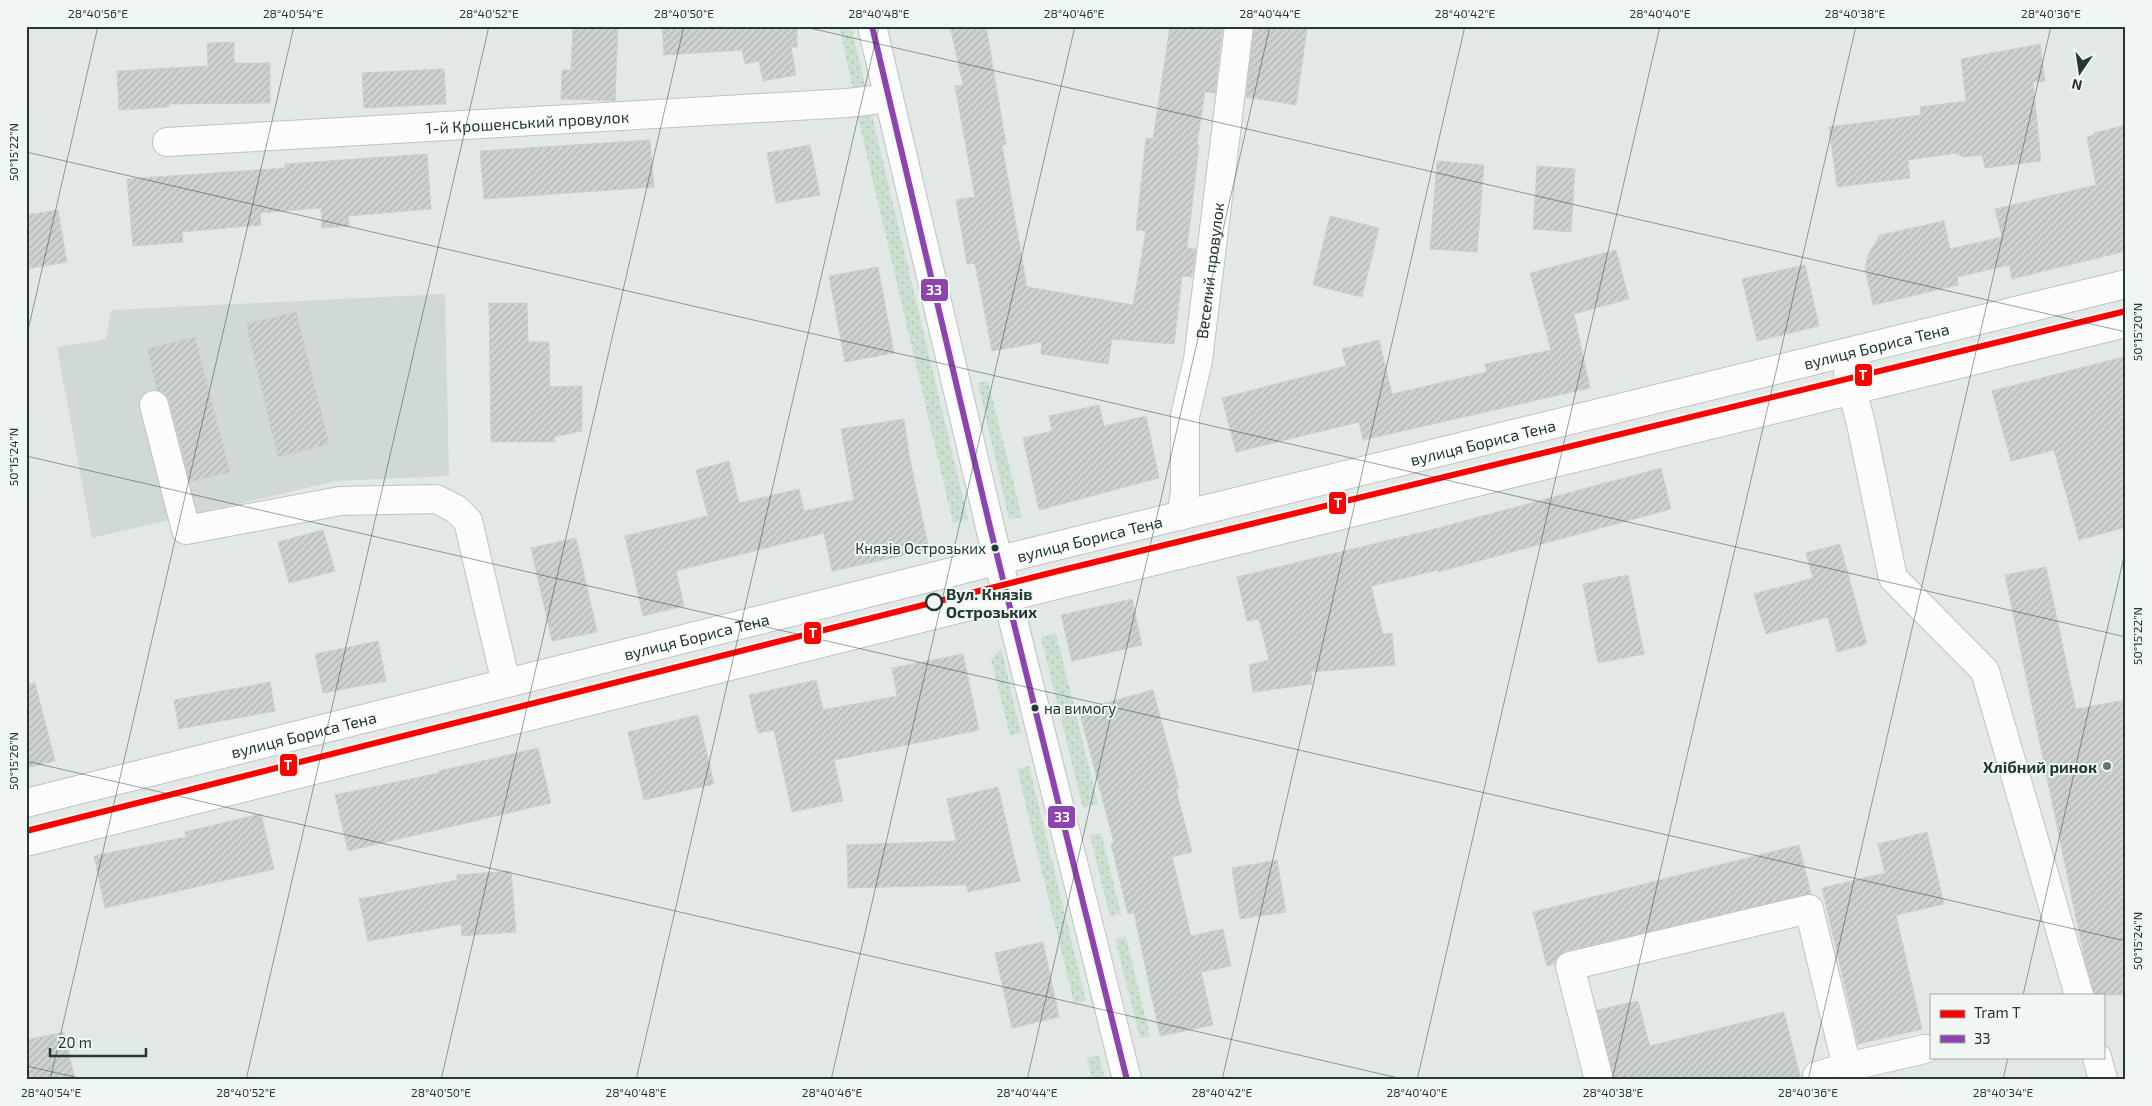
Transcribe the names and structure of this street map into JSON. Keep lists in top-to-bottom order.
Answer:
{
  "streets": {
    "street": ["1-й Крошенський провулок", "Веселий провулок", "вулиця Бориса Тена"]
  },
  "crossings": [
    ["Веселий провулок", "вулиця Бориса Тена"]
  ],
  "places": [
    "Князів Острозьких",
    "Вул. Князів Острозьких",
    "на вимогу",
    "Хлібний ринок"
  ],
  "lines": ["transit line 33", "tram line Т"],
  "legend": ["Tram Т", "33"],
  "scale_bar": "20 m",
  "north": "bottom",
  "coordinates": [
    "28°40'56\"E",
    "28°40'54\"E",
    "28°40'52\"E",
    "28°40'50\"E",
    "28°40'48\"E",
    "28°40'46\"E",
    "28°40'44\"E",
    "28°40'42\"E",
    "28°40'40\"E",
    "28°40'38\"E",
    "28°40'36\"E",
    "50°15'22\"N",
    "50°15'20\"N",
    "50°15'24\"N",
    "50°15'26\"N",
    "28°40'34\"E"
  ]
}
